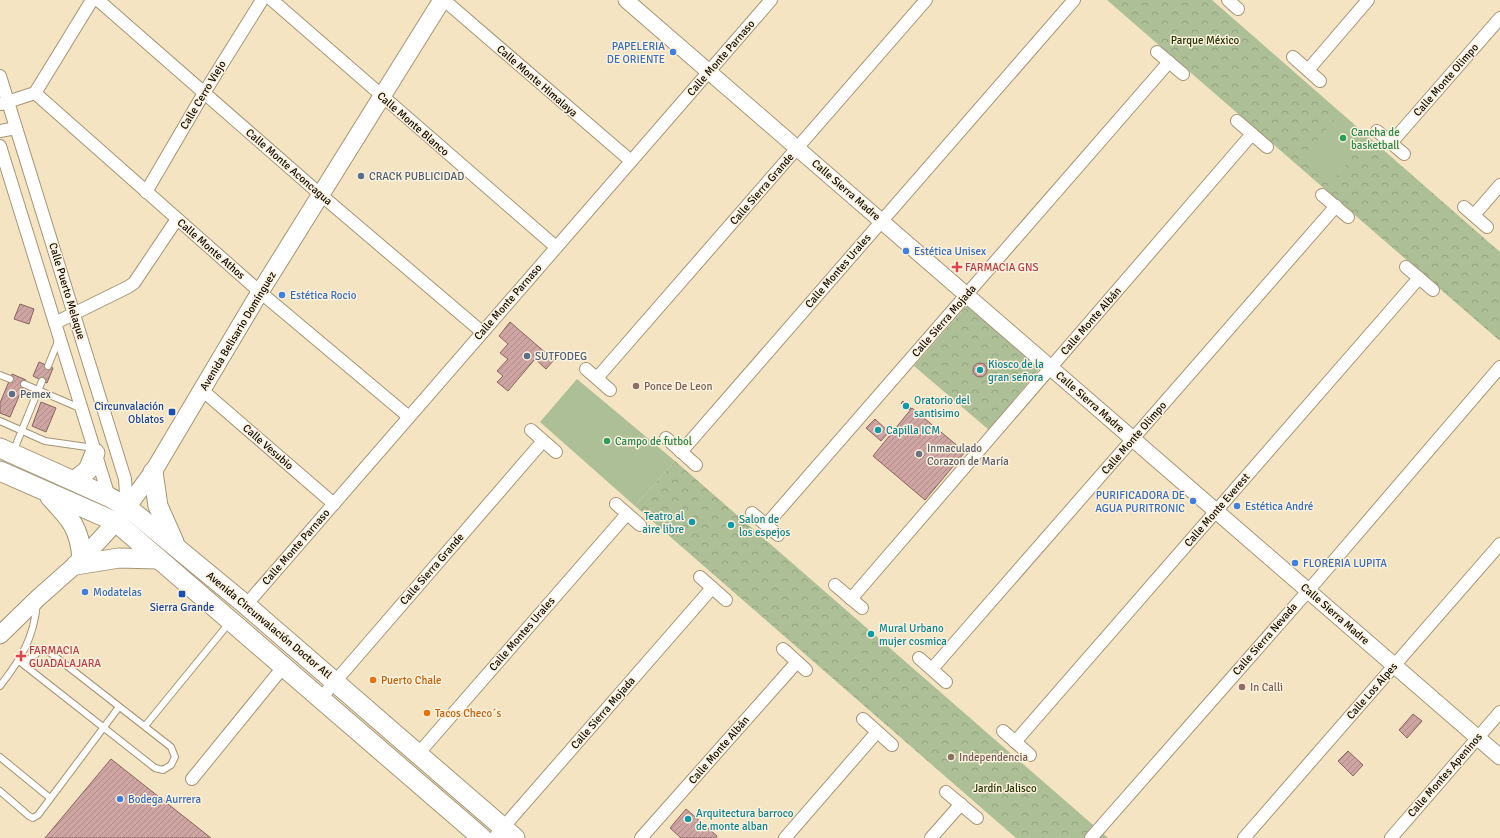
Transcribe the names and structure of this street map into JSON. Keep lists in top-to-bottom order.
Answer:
{
  "streets": {
    "main road": ["Avenida Belisario Domínguez", "Avenida Circunvalación Doctor Atl"],
    "street": [
      "Calle Monte Parnaso",
      "Calle Monte Olimpo",
      "Calle Monte Himalaya",
      "Calle Cerro Viejo",
      "Calle Monte Blanco",
      "Calle Monte Aconcagua",
      "Calle Sierra Grande",
      "Calle Sierra Madre",
      "Calle Monte Athos",
      "Calle Montes Urales",
      "Calle Puerto Melaque",
      "Calle Sierra Mojada",
      "Calle Monte Albán",
      "Calle Vesubio",
      "Calle Monte Everest",
      "Calle Sierra Nevada",
      "Calle Los Alpes",
      "Calle Montes Apeninos"
    ]
  },
  "crossings": [
    ["Calle Monte Parnaso", "Calle Monte Himalaya"],
    ["Calle Monte Parnaso", "Calle Monte Blanco"],
    ["Calle Monte Parnaso", "Calle Monte Aconcagua"],
    ["Calle Monte Parnaso", "Calle Sierra Madre"],
    ["Calle Monte Parnaso", "Calle Monte Athos"],
    ["Calle Monte Parnaso", "Calle Vesubio"],
    ["Calle Monte Parnaso", "Avenida Circunvalación Doctor Atl"],
    ["Calle Monte Olimpo", "Calle Sierra Madre"],
    ["Calle Monte Himalaya", "Avenida Belisario Domínguez"],
    ["Calle Cerro Viejo", "Calle Monte Aconcagua"],
    ["Calle Cerro Viejo", "Calle Monte Athos"],
    ["Calle Monte Blanco", "Avenida Belisario Domínguez"],
    ["Calle Monte Aconcagua", "Avenida Belisario Domínguez"],
    ["Calle Sierra Grande", "Calle Sierra Madre"],
    ["Calle Sierra Grande", "Avenida Circunvalación Doctor Atl"],
    ["Calle Sierra Madre", "Calle Montes Urales"],
    ["Calle Sierra Madre", "Calle Sierra Mojada"],
    ["Calle Sierra Madre", "Calle Monte Albán"],
    ["Calle Sierra Madre", "Calle Monte Everest"],
    ["Calle Sierra Madre", "Calle Sierra Nevada"],
    ["Calle Sierra Madre", "Calle Los Alpes"],
    ["Calle Sierra Madre", "Calle Montes Apeninos"],
    ["Calle Monte Athos", "Avenida Belisario Domínguez"],
    ["Calle Montes Urales", "Avenida Circunvalación Doctor Atl"],
    ["Calle Puerto Melaque", "Avenida Belisario Domínguez"],
    ["Calle Puerto Melaque", "Avenida Circunvalación Doctor Atl"],
    ["Calle Sierra Mojada", "Avenida Circunvalación Doctor Atl"],
    ["Avenida Belisario Domínguez", "Calle Vesubio"],
    ["Avenida Belisario Domínguez", "Avenida Circunvalación Doctor Atl"]
  ],
  "parks": ["Parque México", "Jardín Jalisco"],
  "places": {
    "other": [
      "PAPELERIA DE ORIENTE",
      "Cancha de basketball",
      "CRACK PUBLICIDAD",
      "Estética Unisex",
      "Estética Rocio",
      "SUTFODEG",
      "Kiosco de la gran señora",
      "Ponce De Leon",
      "Pemex",
      "Oratorio del santisimo",
      "Capilla ICM",
      "Campo de futbol",
      "Inmaculado Corazon de María",
      "PURIFICADORA DE AGUA PURITRONIC",
      "Estética André",
      "Teatro al aire libre",
      "Salon de los espejos",
      "FLORERIA LUPITA",
      "Modatelas",
      "Mural Urbano mujer cosmica",
      "Puerto Chale",
      "In Calli",
      "Tacos Checo´s",
      "Independencia",
      "Bodega Aurrera",
      "Arquitectura barroco de monte alban"
    ],
    "health": ["FARMACIA GNS", "FARMACIA GUADALAJARA"],
    "transit": ["Circunvalación Oblatos", "Sierra Grande"]
  }
}
